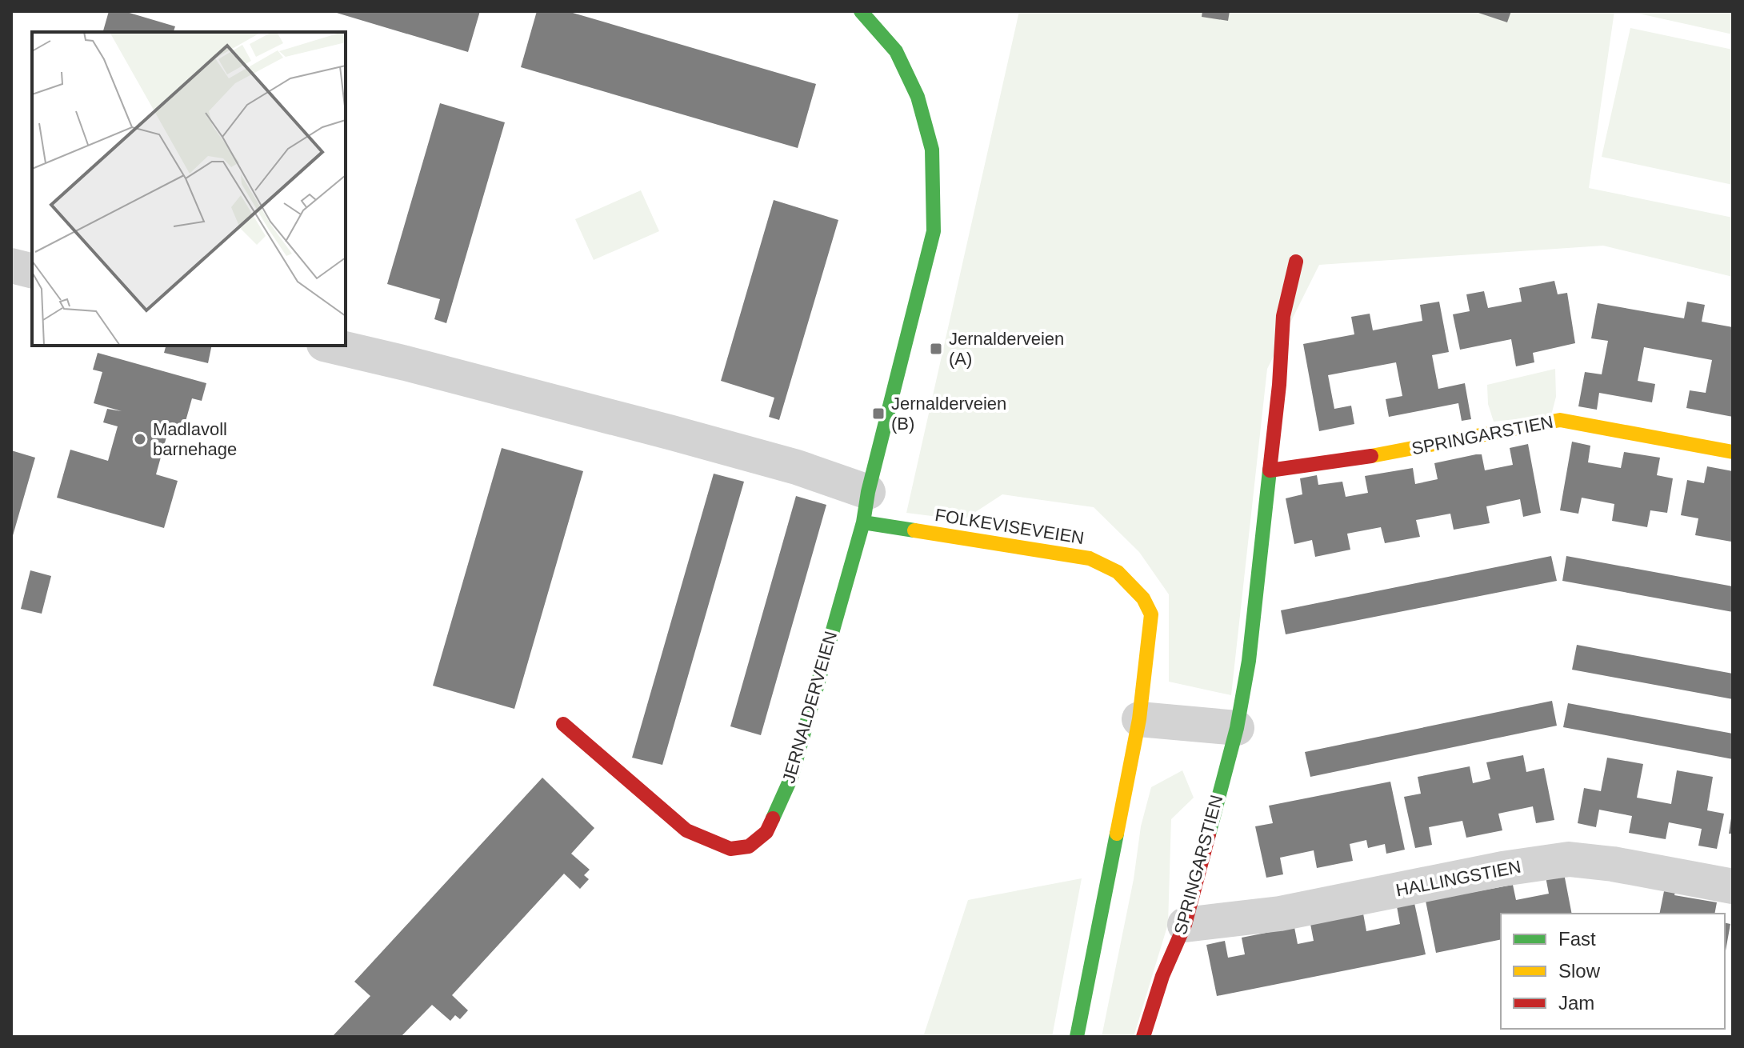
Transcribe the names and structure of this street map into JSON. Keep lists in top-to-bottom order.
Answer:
{
  "streets": {
    "street": [
      "SPRINGARSTIEN",
      "FOLKEVISEVEIEN",
      "JERNALDERVEIEN",
      "HALLINGSTIEN"
    ]
  },
  "crossings": [
    ["SPRINGARSTIEN", "HALLINGSTIEN"],
    ["FOLKEVISEVEIEN", "JERNALDERVEIEN"]
  ],
  "places": {
    "transit": ["Jernalderveien (A)", "Jernalderveien (B)"],
    "other": ["Madlavoll barnehage"]
  },
  "legend": ["Fast", "Slow", "Jam"]
}
